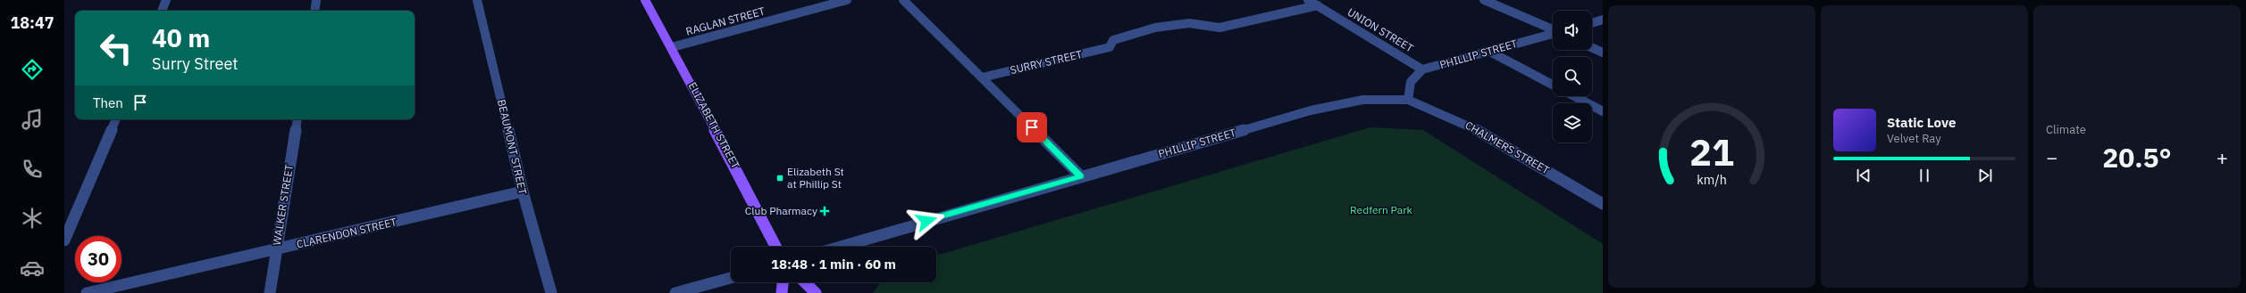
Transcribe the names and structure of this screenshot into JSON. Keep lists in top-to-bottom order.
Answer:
{
  "streets": {
    "main road": ["ELIZABETH STREET"],
    "street": [
      "RAGLAN STREET",
      "UNION STREET",
      "PHILLIP STREET",
      "SURRY STREET",
      "BEAUMONT STREET",
      "CHALMERS STREET",
      "WALKER STREET",
      "CLARENDON STREET"
    ]
  },
  "crossings": [
    ["RAGLAN STREET", "ELIZABETH STREET"],
    ["UNION STREET", "PHILLIP STREET"],
    ["UNION STREET", "SURRY STREET"],
    ["PHILLIP STREET", "CHALMERS STREET"],
    ["BEAUMONT STREET", "CLARENDON STREET"],
    ["WALKER STREET", "CLARENDON STREET"]
  ],
  "parks": ["Redfern Park"],
  "places": {
    "transit": ["Elizabeth St at Phillip St"],
    "health": ["Club Pharmacy"]
  },
  "page": {
    "tabs": "18:47",
    "tile": "Climate",
    "turn": ["40 m", "Surry Street"],
    "then": "Then",
    "song": ["Static Love", "Velvet Ray"],
    "heat": ["−", "20.5°", "+"],
    "limit": "30",
    "trip": "18:48 · 1 min · 60 m",
    "gauge": ["21", "km/h"]
  }
}
